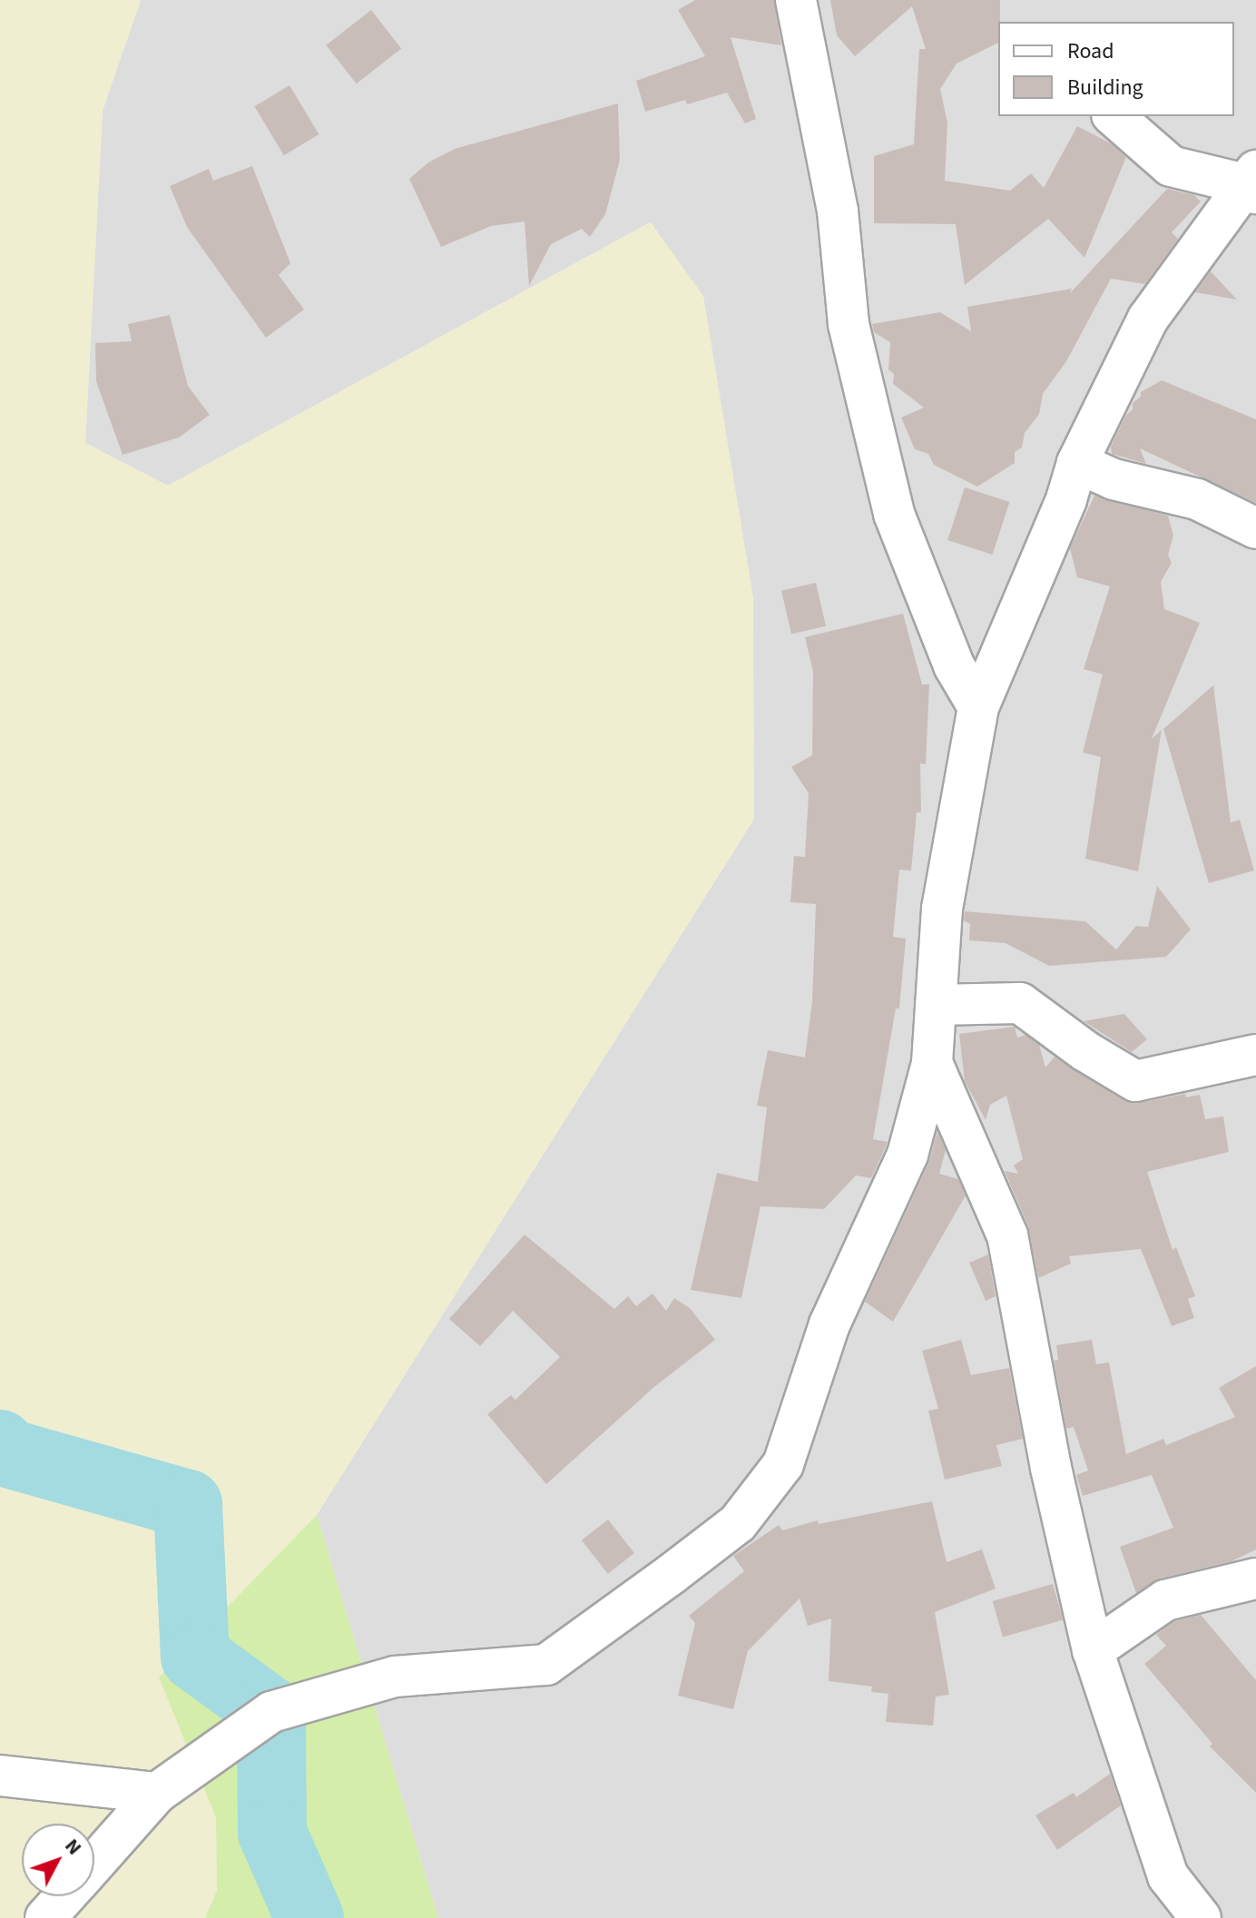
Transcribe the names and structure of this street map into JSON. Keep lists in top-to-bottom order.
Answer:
{
  "legend": ["Road", "Building"],
  "north": "top right"
}
